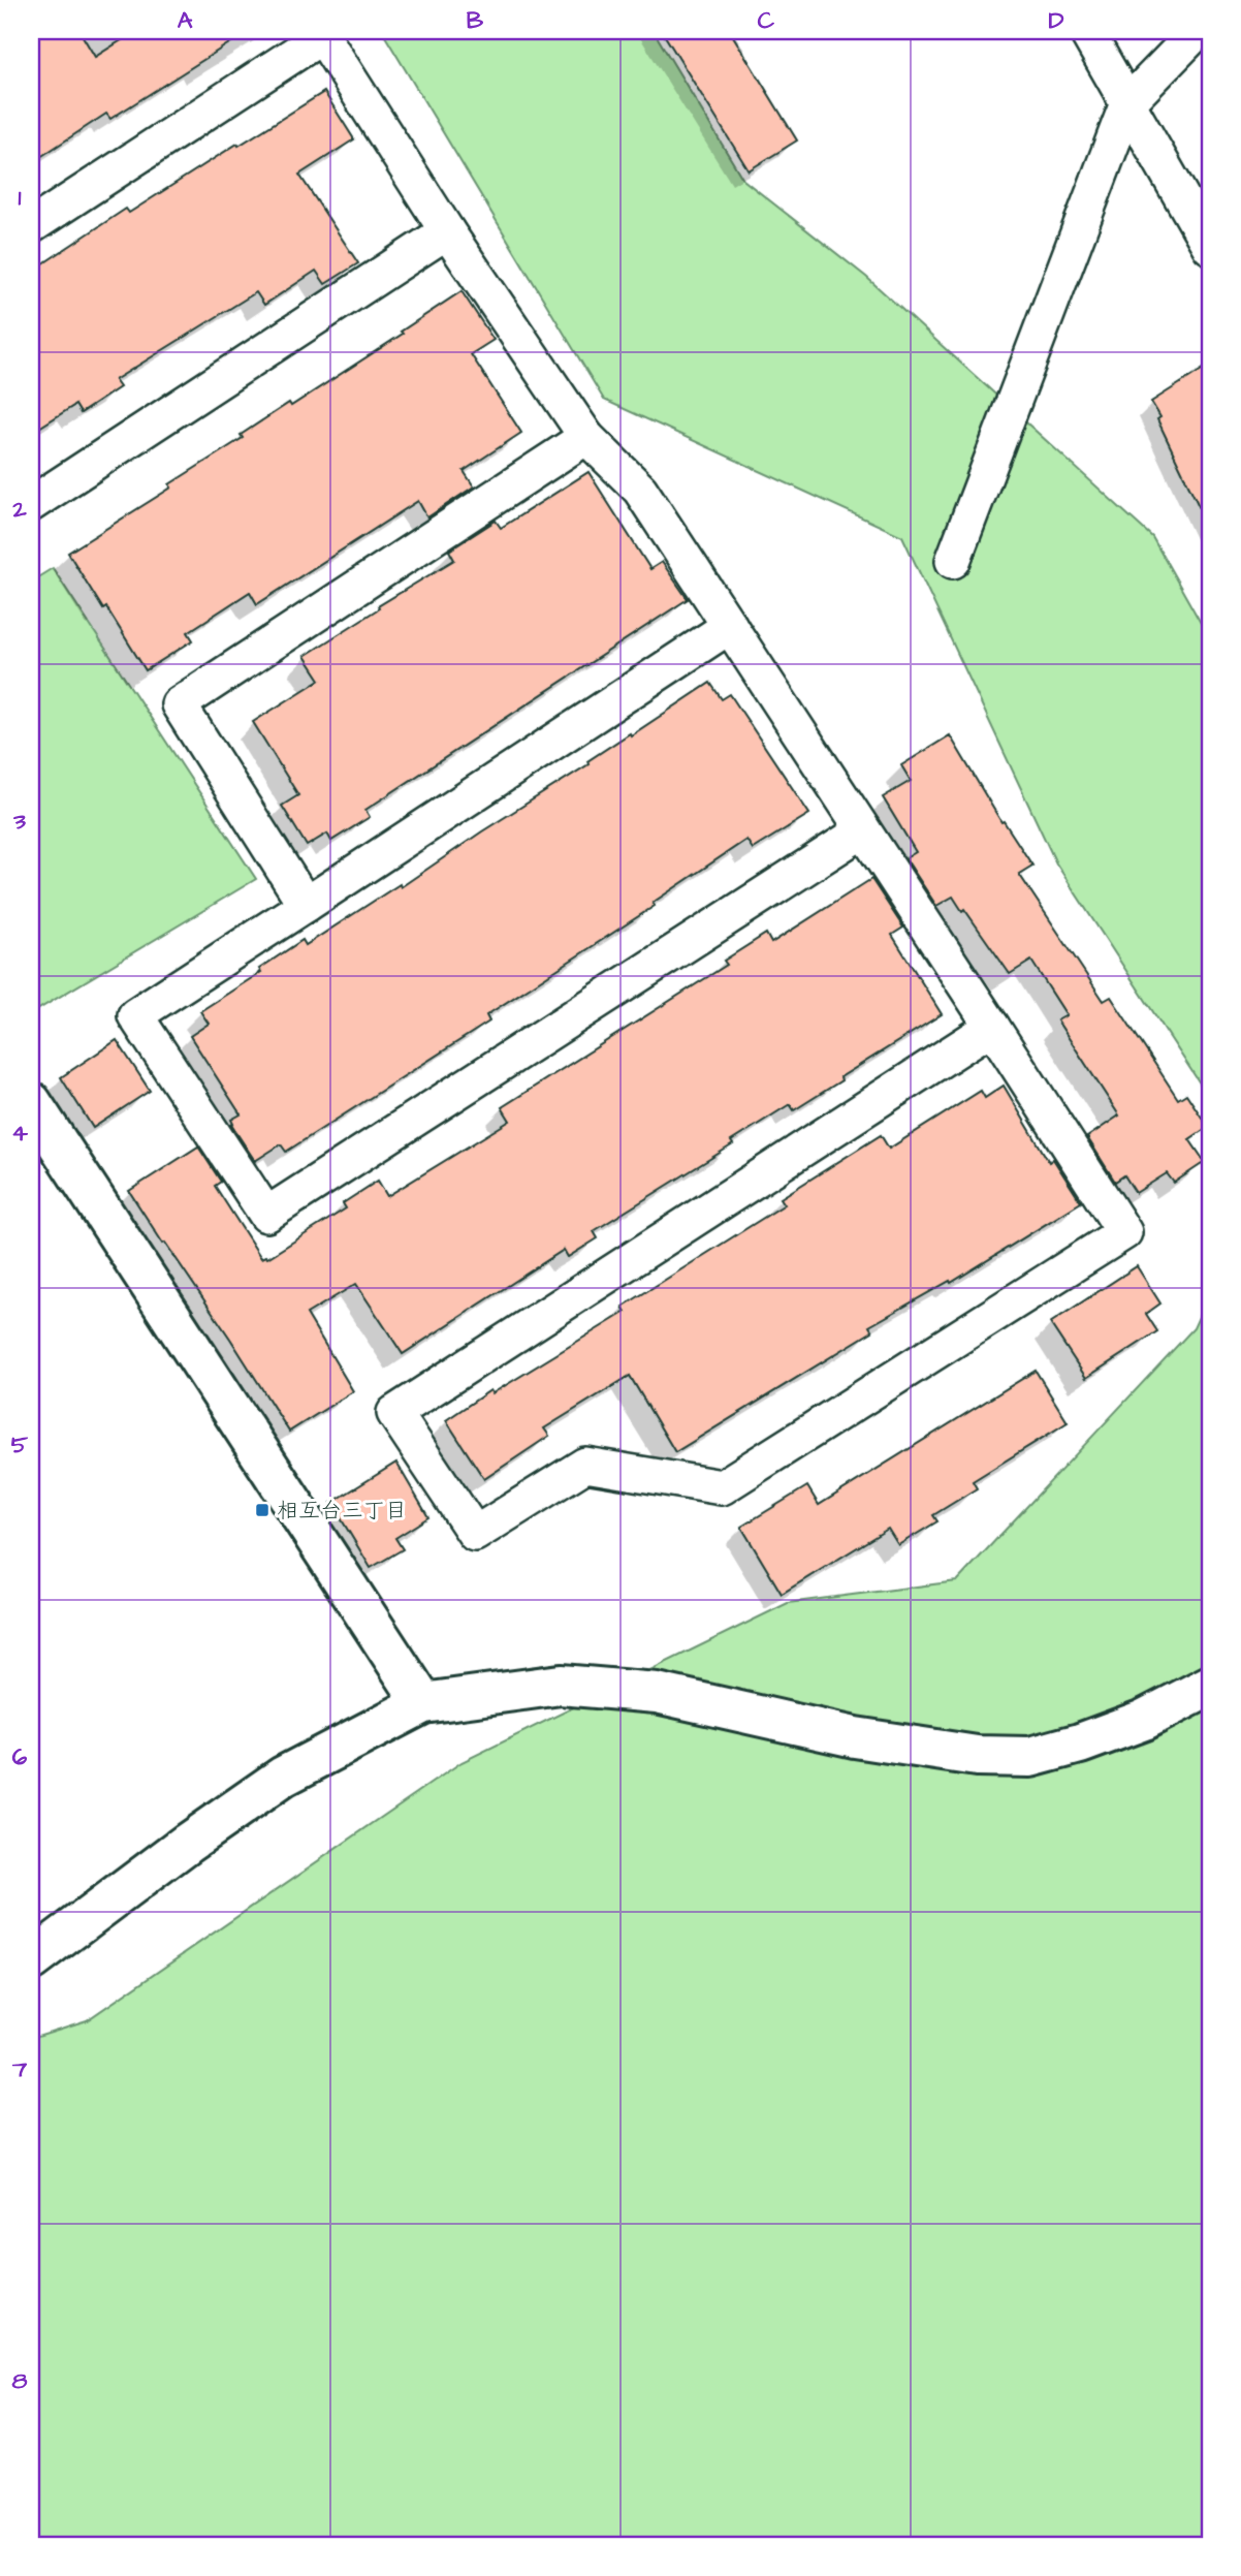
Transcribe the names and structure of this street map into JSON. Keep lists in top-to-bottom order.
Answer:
{
  "places": {
    "transit": ["相互台三丁目"]
  },
  "grid": {
    "columns": [
      "A",
      "B",
      "C",
      "D"
    ],
    "rows": [
      "1",
      "2",
      "3",
      "4",
      "5",
      "6",
      "7",
      "8"
    ]
  }
}
